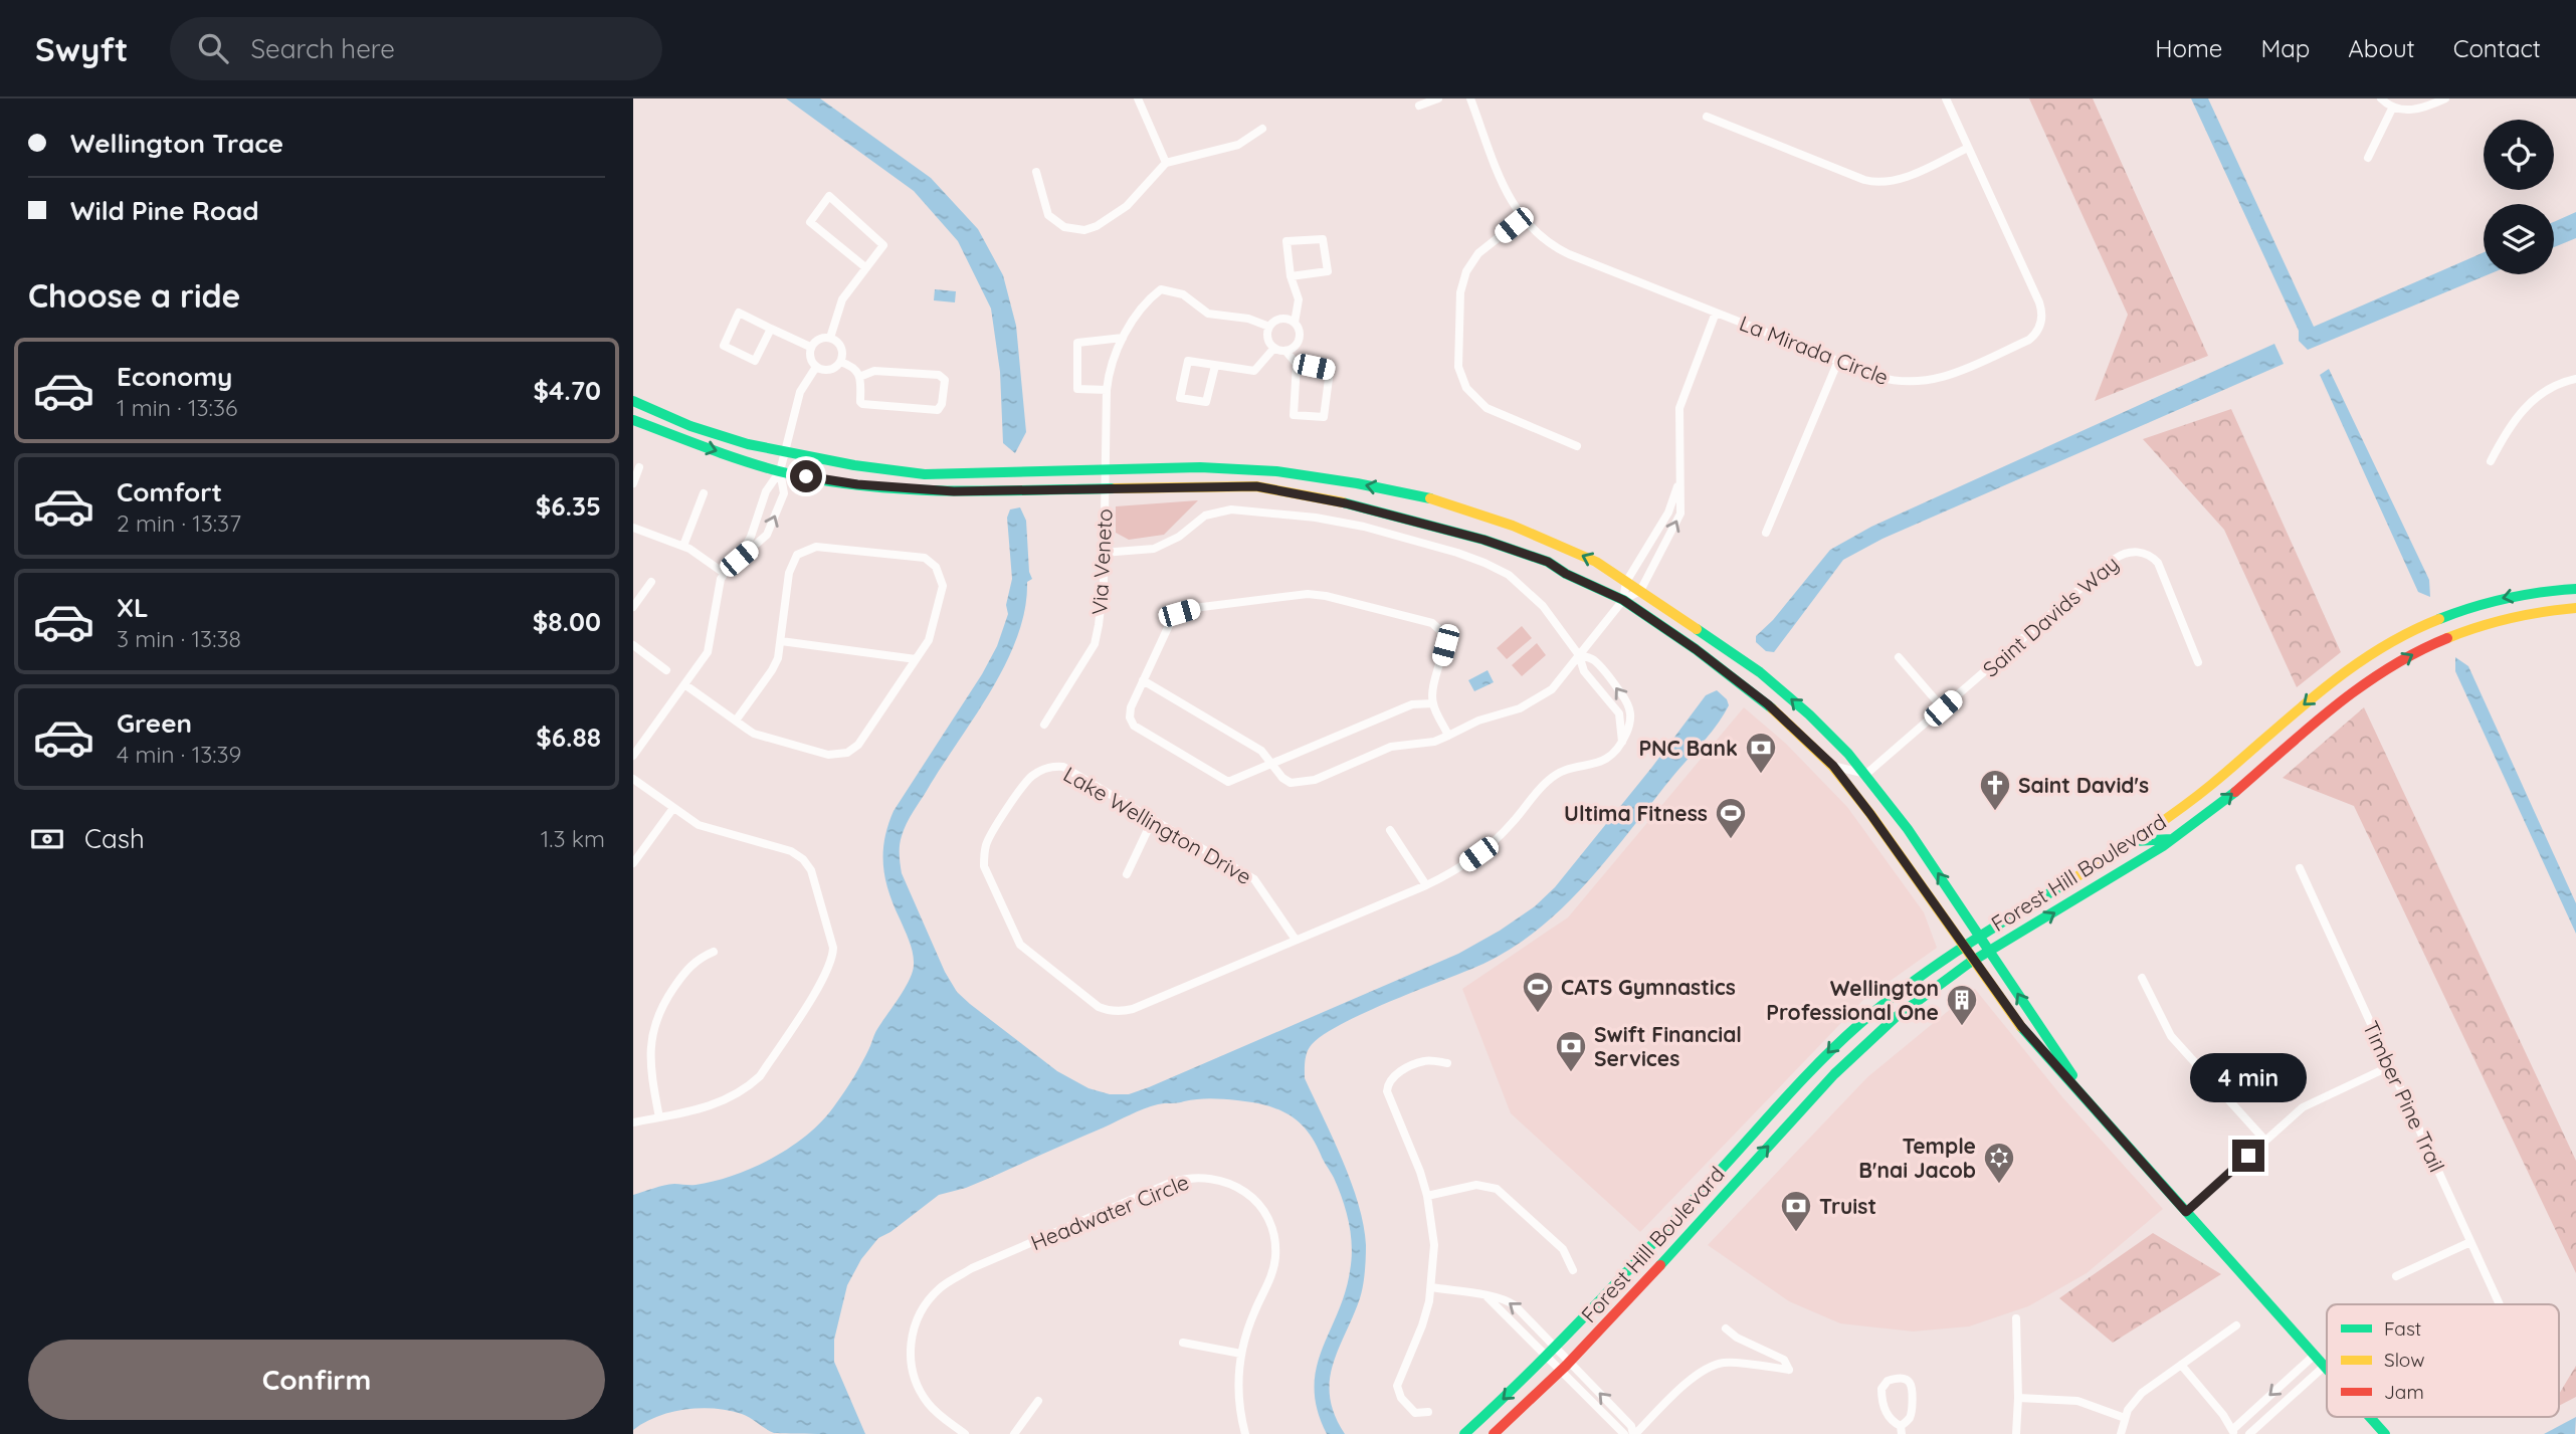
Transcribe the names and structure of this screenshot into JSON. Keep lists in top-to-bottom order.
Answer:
{
  "streets": {
    "street": [
      "La Mirada Circle",
      "Via Veneto",
      "Saint Davids Way",
      "Lake Wellington Drive",
      "Forest Hill Boulevard",
      "Timber Pine Trail",
      "Headwater Circle"
    ]
  },
  "places": {
    "bank": ["PNC Bank", "Swift Financial Services", "Truist"],
    "church": ["Saint David's"],
    "sports": ["Ultima Fitness", "CATS Gymnastics"],
    "building": ["Wellington Professional One"],
    "synagogue": ["Temple B'nai Jacob"]
  },
  "legend": ["Fast", "Slow", "Jam"],
  "page": {
    "header": "Swyft",
    "search": "Search here",
    "nav": [
      "Home",
      "Map",
      "About",
      "Contact"
    ],
    "banner": ["Wellington Trace", "Wild Pine Road"],
    "heading": "Choose a ride",
    "list": [
      {
        "name": "Economy",
        "note": "1 min · 13:36",
        "value": "$4.70"
      },
      {
        "name": "Comfort",
        "note": "2 min · 13:37",
        "value": "$6.35"
      },
      {
        "name": "XL",
        "note": "3 min · 13:38",
        "value": "$8.00"
      },
      {
        "name": "Green",
        "note": "4 min · 13:39",
        "value": "$6.88"
      }
    ],
    "pay": ["Cash", "1.3 km"],
    "bubble": "4 min",
    "buttons": "Confirm"
  }
}
